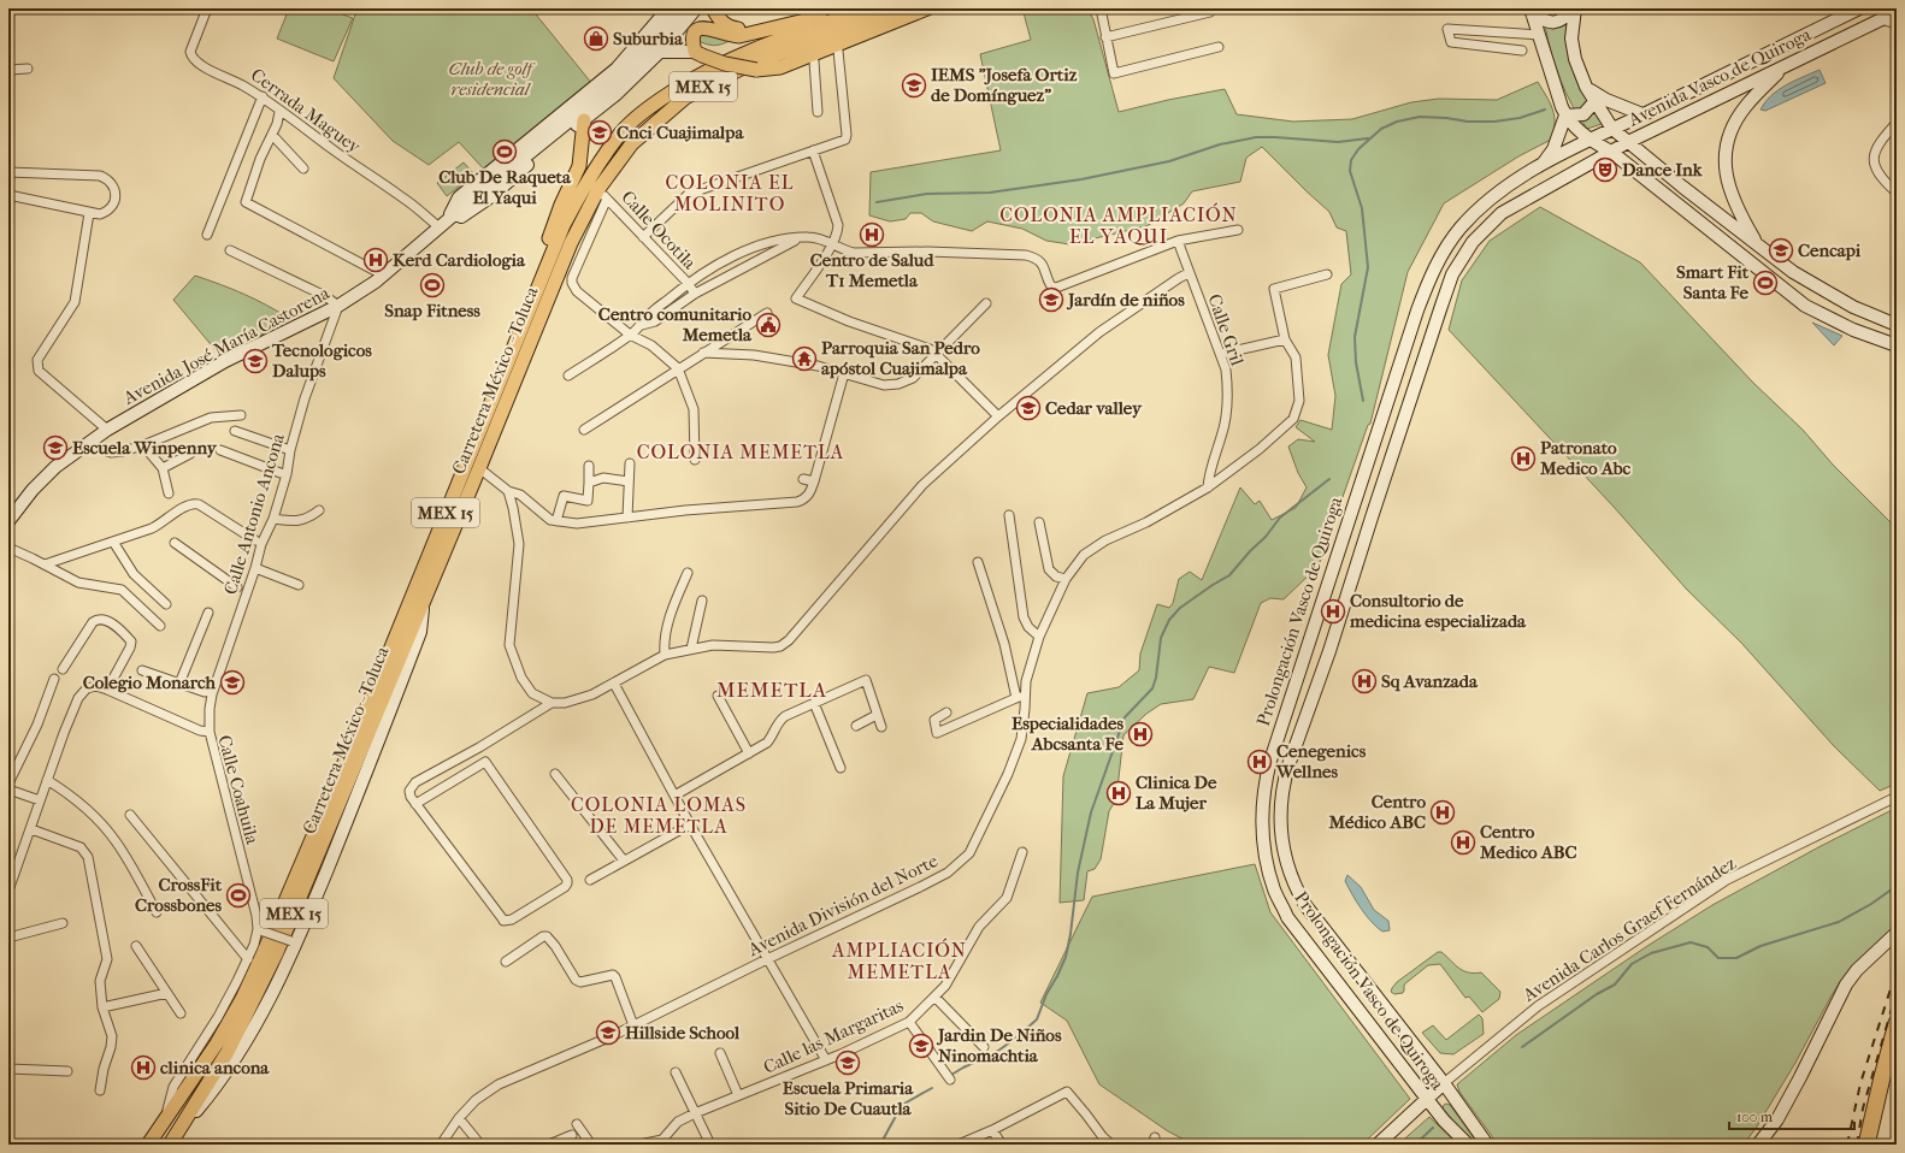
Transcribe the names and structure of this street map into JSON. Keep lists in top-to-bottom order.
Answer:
{
  "streets": {
    "main road": ["MEX 15", "Carretera México - Toluca"],
    "street": [
      "Avenida Vasco de Quiroga",
      "Cerrada Maguey",
      "Calle Ocotila",
      "Calle Gril",
      "Avenida José María Castorena",
      "Calle Antonio Ancona",
      "Prolongación Vasco de Quiroga",
      "Calle Coahuila",
      "Avenida División del Norte",
      "Avenida Carlos Graef Fernández",
      "Calle las Margaritas"
    ]
  },
  "crossings": [
    ["Avenida Vasco de Quiroga", "Prolongación Vasco de Quiroga"],
    ["Cerrada Maguey", "Avenida José María Castorena"],
    ["Calle Ocotila", "Carretera México - Toluca"],
    ["Calle Gril", "Avenida División del Norte"],
    ["Avenida José María Castorena", "Calle Antonio Ancona"],
    ["Carretera México - Toluca", "Calle Coahuila"],
    ["Calle Antonio Ancona", "Calle Coahuila"],
    ["Prolongación Vasco de Quiroga", "Avenida Carlos Graef Fernández"]
  ],
  "districts": [
    "COLONIA EL MOLINITO",
    "COLONIA AMPLIACIÓN EL YAQUI",
    "COLONIA MEMETLA",
    "MEMETLA",
    "COLONIA LOMAS DE MEMETLA",
    "AMPLIACIÓN MEMETLA"
  ],
  "parks": ["Club de golf residencial"],
  "places": {
    "shop": ["Suburbia"],
    "school or university": [
      "IEMS \"Josefa Ortiz de Domínguez\"",
      "Cnci Cuajimalpa",
      "Cencapi",
      "Jardín de niños",
      "Tecnologicos Dalups",
      "Cedar valley",
      "Escuela Winpenny",
      "Colegio Monarch",
      "Hillside School",
      "Jardin De Niños Ninomachtia",
      "Escuela Primaria Sitio De Cuautla"
    ],
    "sports": [
      "Club De Raqueta El Yaqui",
      "Smart Fit Santa Fe",
      "Snap Fitness",
      "CrossFit Crossbones"
    ],
    "theatre": ["Dance Ink"],
    "hospital": [
      "Centro de Salud T1 Memetla",
      "Kerd Cardiologia",
      "Patronato Medico Abc",
      "Consultorio de medicina especializada",
      "Sq Avanzada",
      "Especialidades Abcsanta Fe",
      "Cenegenics Wellnes",
      "Clinica De La Mujer",
      "Centro Médico ABC",
      "Centro Medico ABC",
      "clinica ancona"
    ],
    "public building": ["Centro comunitario Memetla"],
    "temple": ["Parroquia San Pedro apóstol Cuajimalpa"]
  },
  "scale_bar": "100 m"
}
